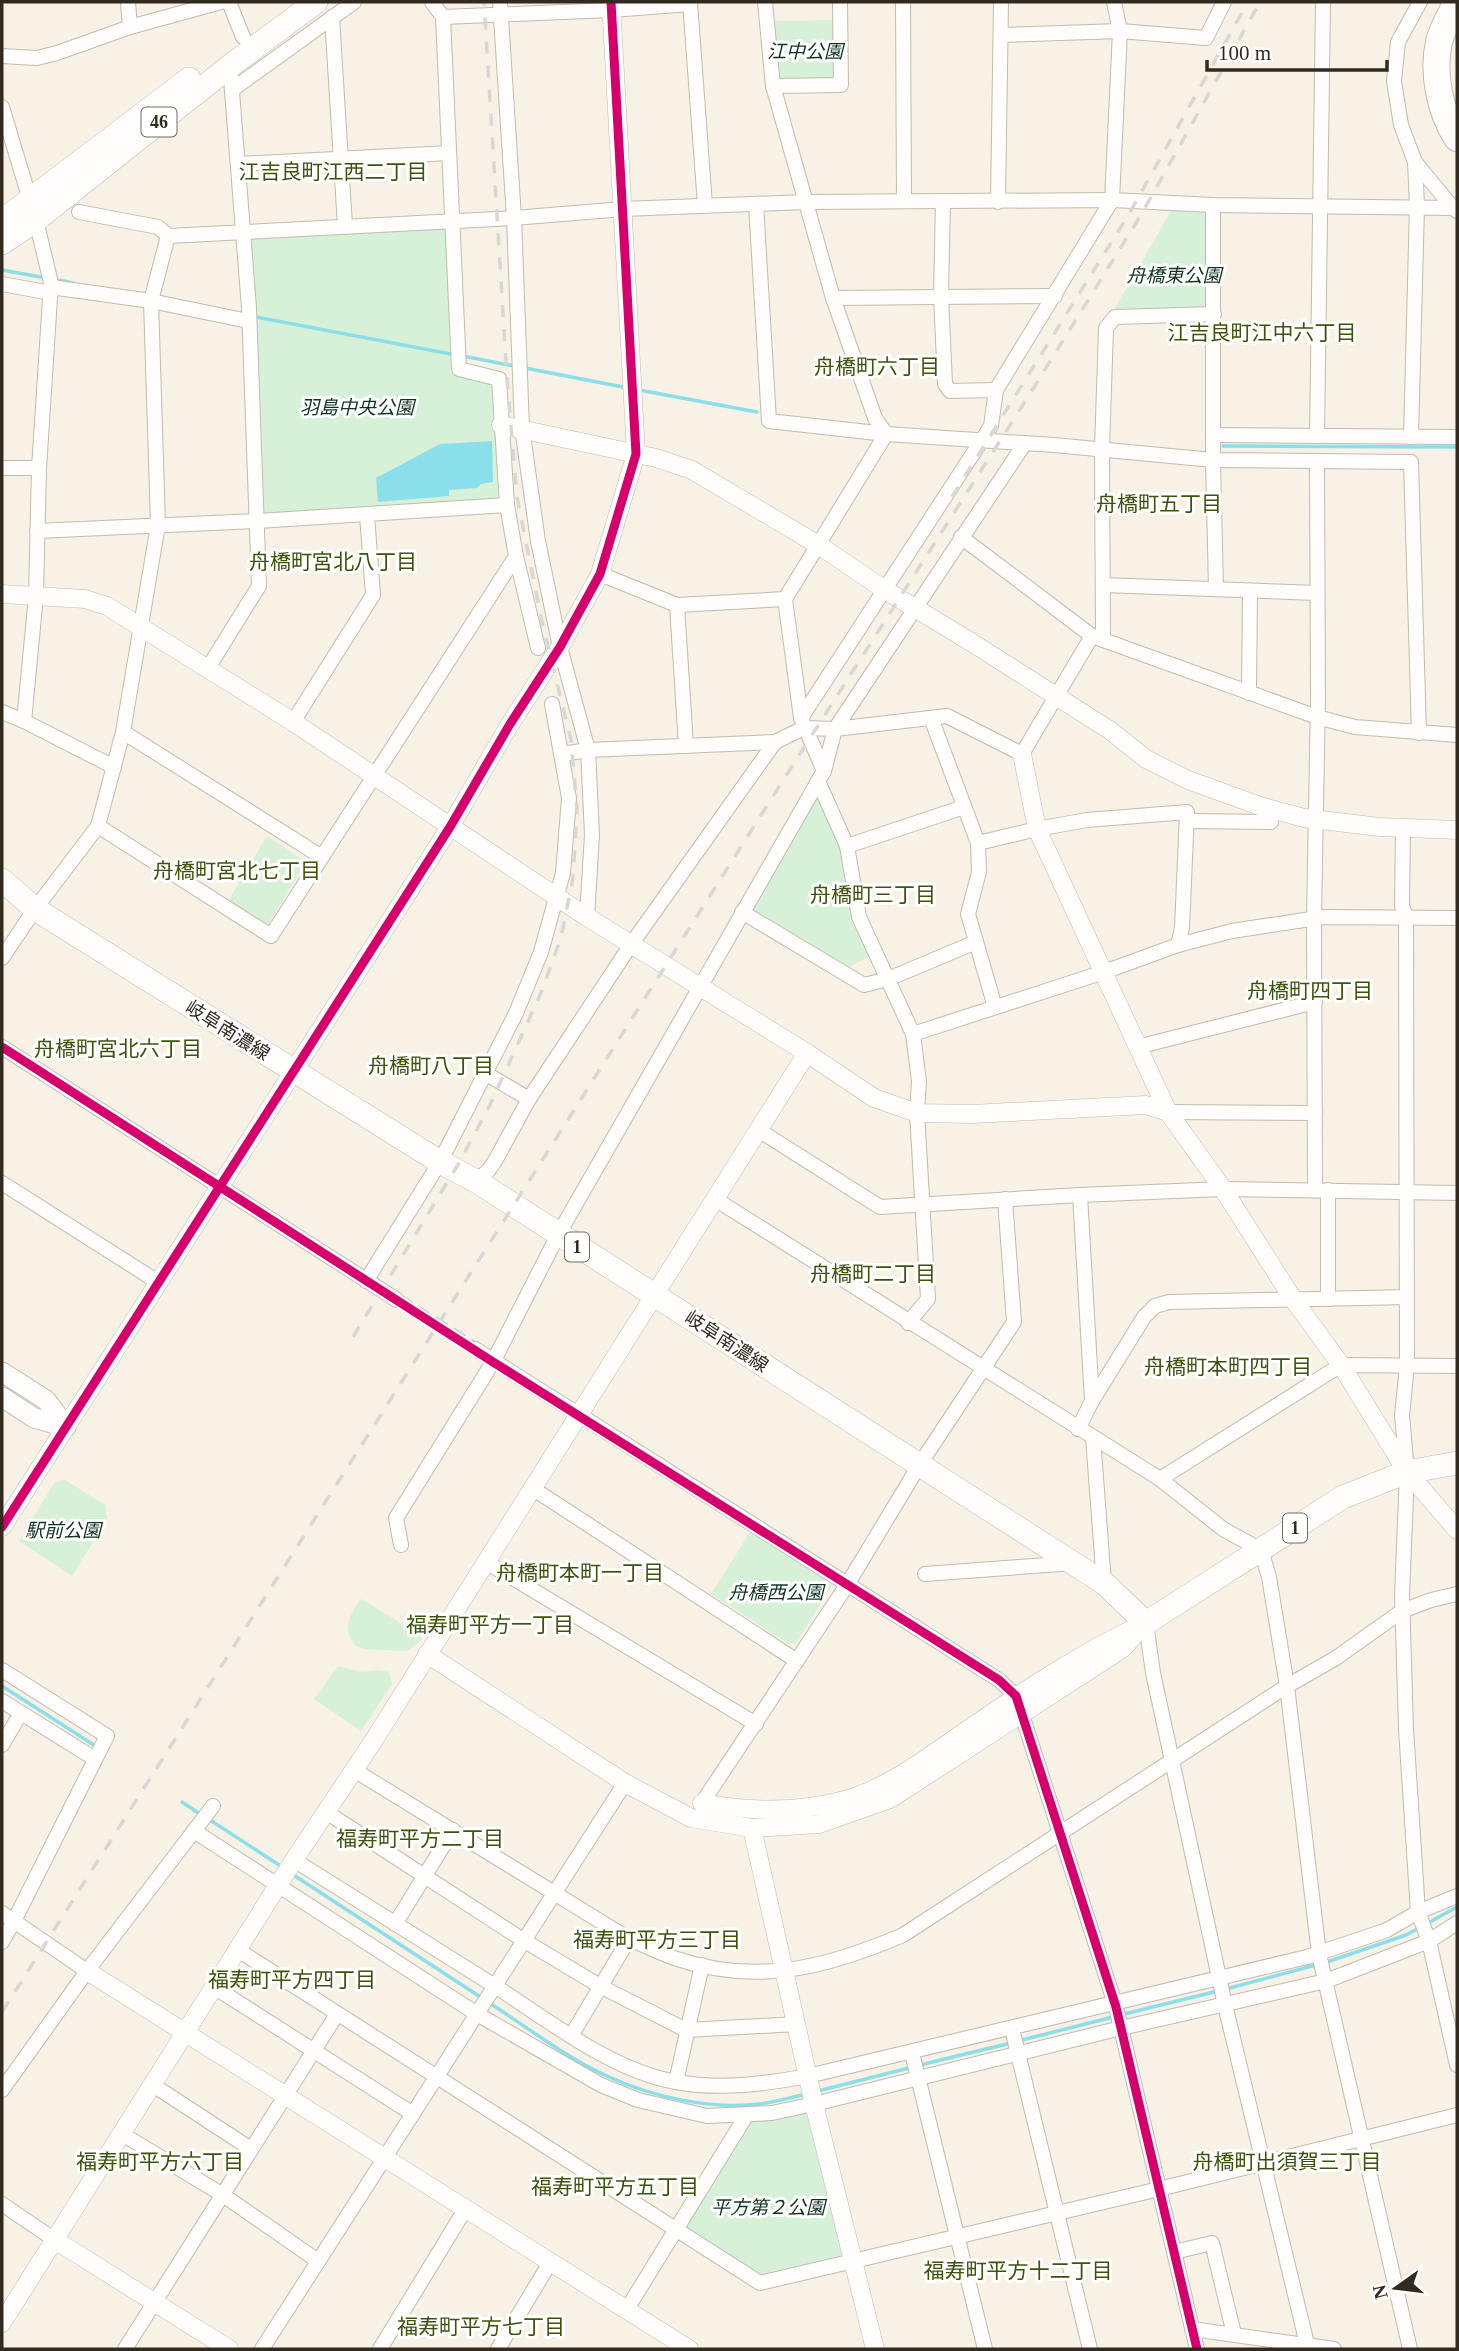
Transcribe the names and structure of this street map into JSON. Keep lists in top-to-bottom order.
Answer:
{
  "streets": {
    "main road": ["46", "岐阜南濃線", "1"]
  },
  "crossings": [
    ["岐阜南濃線", "1"]
  ],
  "districts": [
    "江吉良町江西二丁目",
    "江吉良町江中六丁目",
    "舟橋町六丁目",
    "舟橋町五丁目",
    "舟橋町宮北八丁目",
    "舟橋町宮北七丁目",
    "舟橋町三丁目",
    "舟橋町四丁目",
    "舟橋町宮北六丁目",
    "舟橋町八丁目",
    "舟橋町二丁目",
    "舟橋町本町四丁目",
    "舟橋町本町一丁目",
    "福寿町平方一丁目",
    "福寿町平方二丁目",
    "福寿町平方三丁目",
    "福寿町平方四丁目",
    "福寿町平方六丁目",
    "舟橋町出須賀三丁目",
    "福寿町平方五丁目",
    "福寿町平方十二丁目",
    "福寿町平方七丁目"
  ],
  "parks": [
    "江中公園",
    "舟橋東公園",
    "羽島中央公園",
    "駅前公園",
    "舟橋西公園",
    "平方第２公園"
  ],
  "scale_bar": "100 m",
  "north": "left"
}
